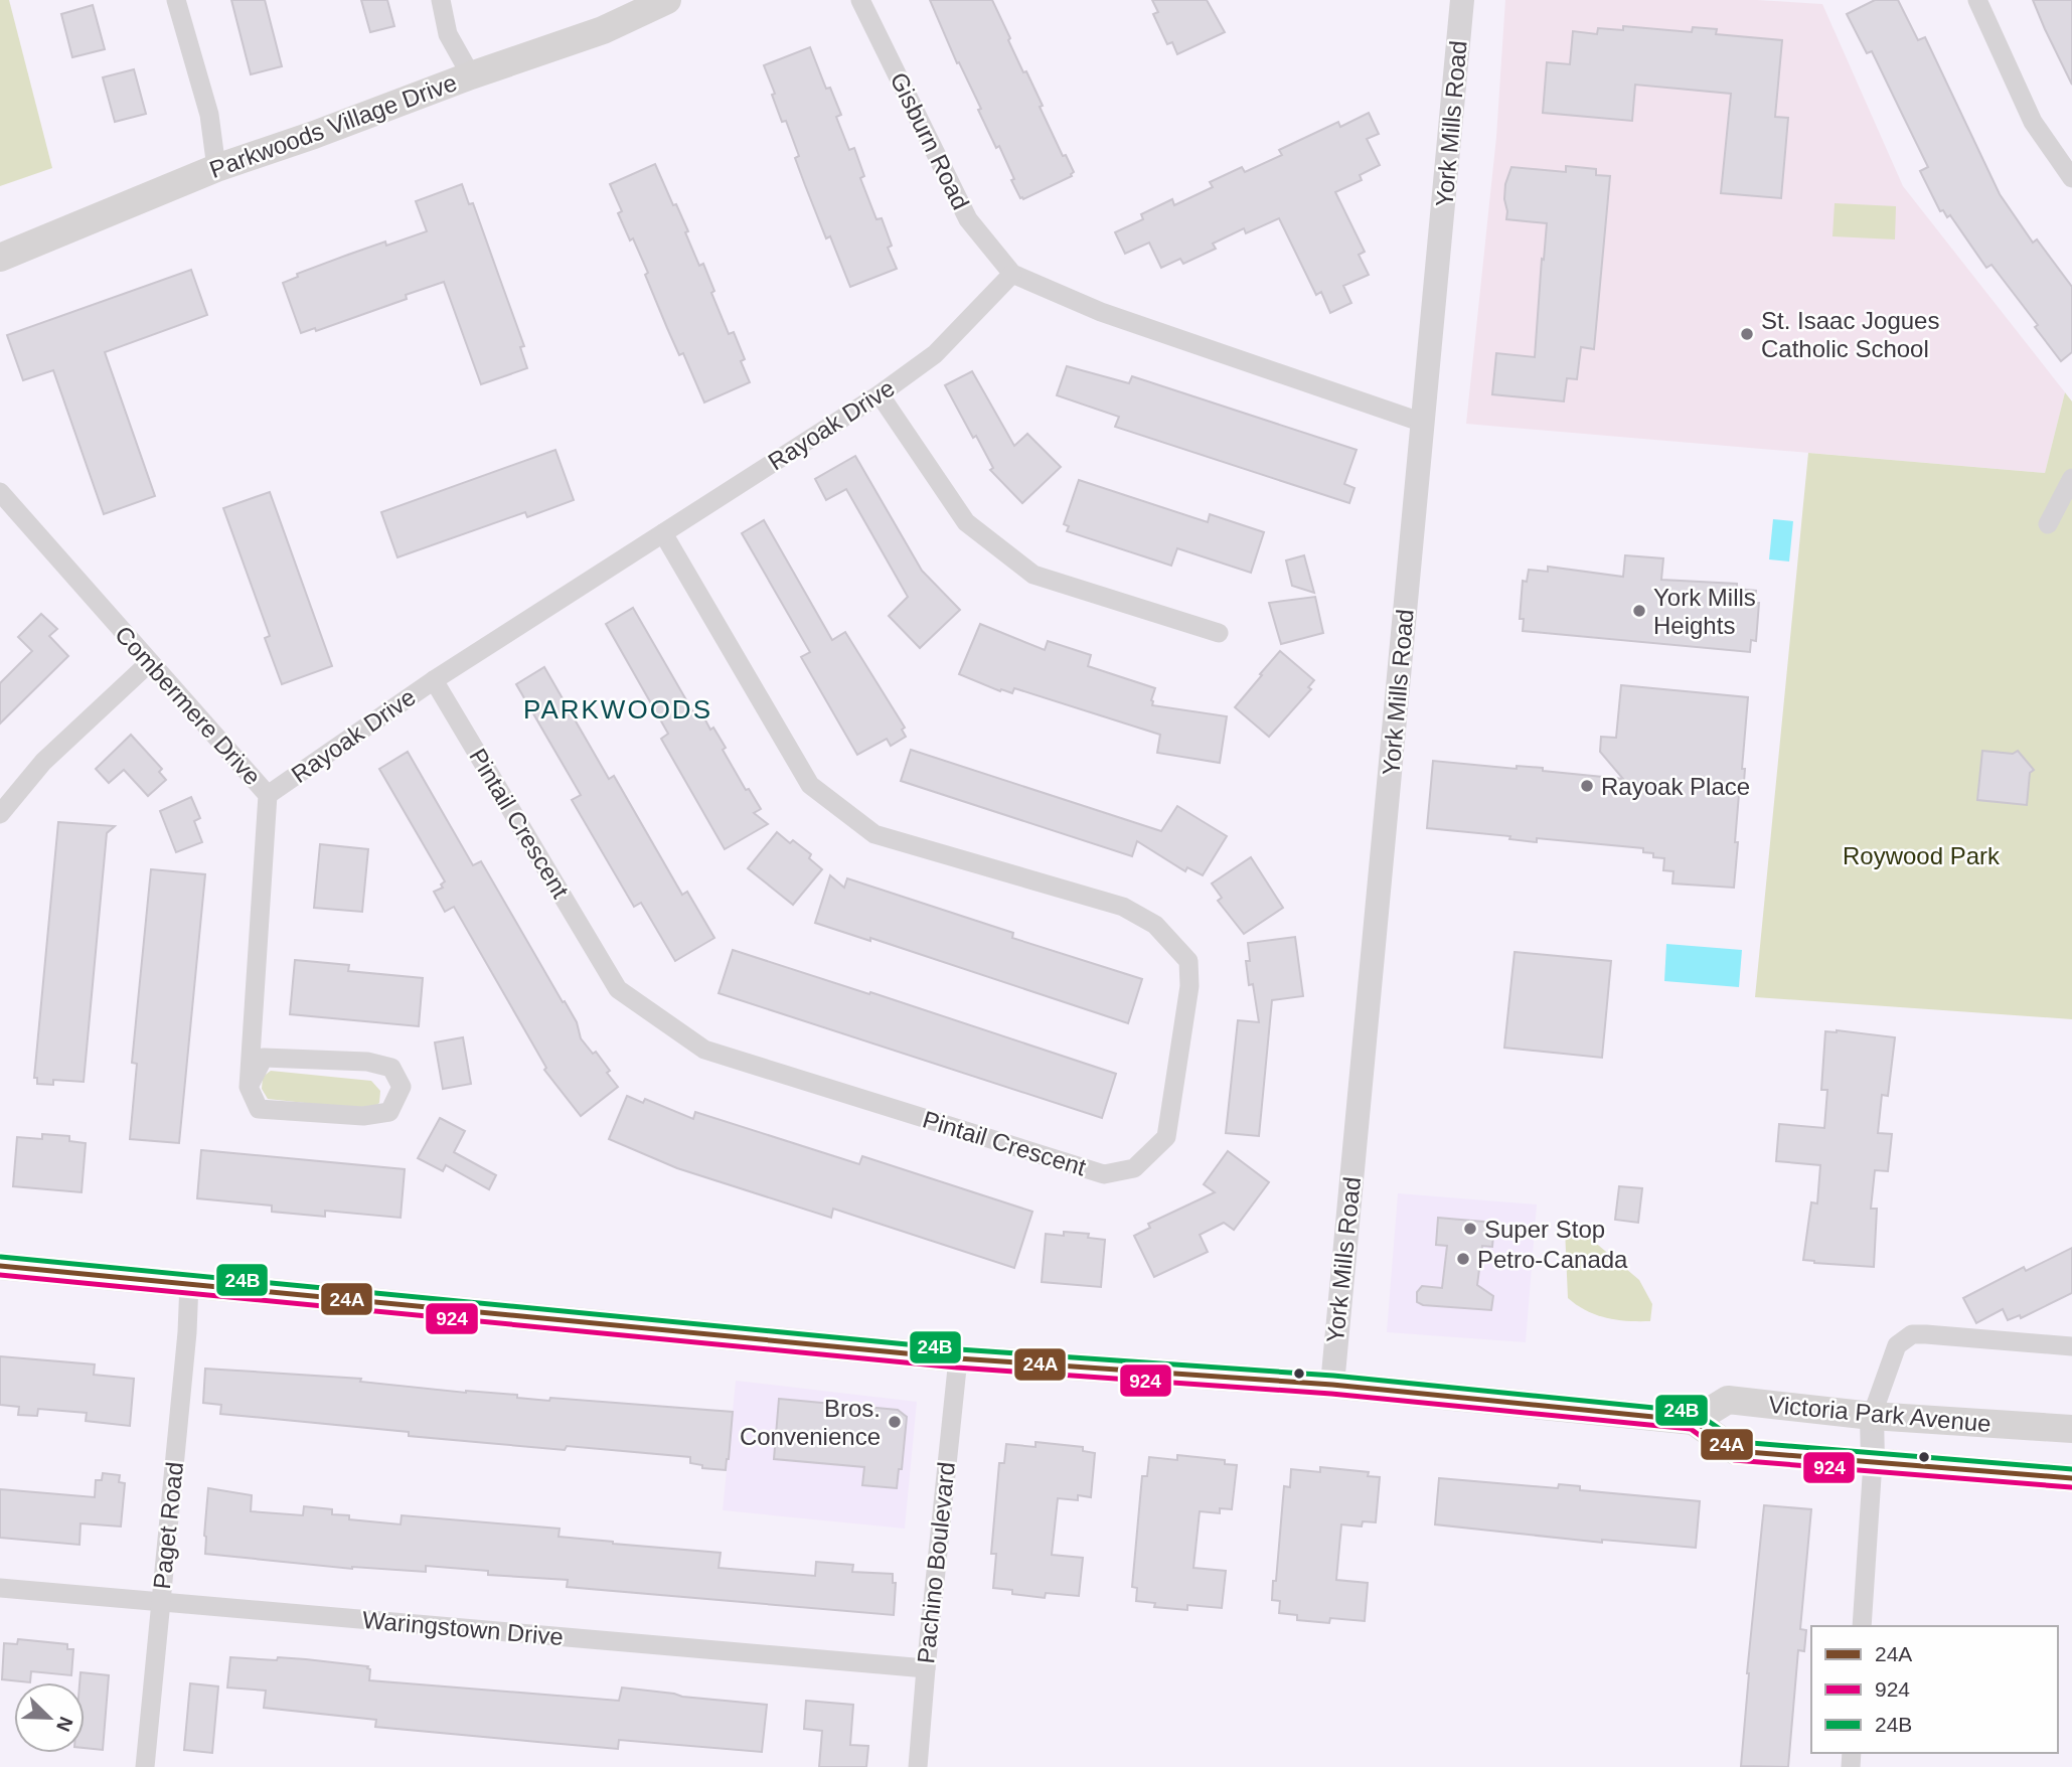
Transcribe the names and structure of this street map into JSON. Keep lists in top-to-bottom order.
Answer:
{
  "streets": {
    "main road": ["Parkwoods Village Drive", "Victoria Park Avenue"],
    "street": [
      "York Mills Road",
      "Gisburn Road",
      "Rayoak Drive",
      "Combermere Drive",
      "Pintail Crescent",
      "Paget Road",
      "Pachino Boulevard",
      "Waringstown Drive"
    ]
  },
  "crossings": [
    ["Gisburn Road", "Rayoak Drive"],
    ["Rayoak Drive", "Combermere Drive"],
    ["Rayoak Drive", "Pintail Crescent"],
    ["Paget Road", "Waringstown Drive"],
    ["Pachino Boulevard", "Waringstown Drive"]
  ],
  "districts": ["PARKWOODS"],
  "parks": ["Roywood Park"],
  "places": [
    "St. Isaac Jogues Catholic School",
    "York Mills Heights",
    "Rayoak Place",
    "Super Stop",
    "Petro-Canada",
    "Bros. Convenience"
  ],
  "lines": ["transit line 24B", "transit line 24A", "transit line 924"],
  "legend": ["24A", "924", "24B"],
  "north": "bottom right"
}
